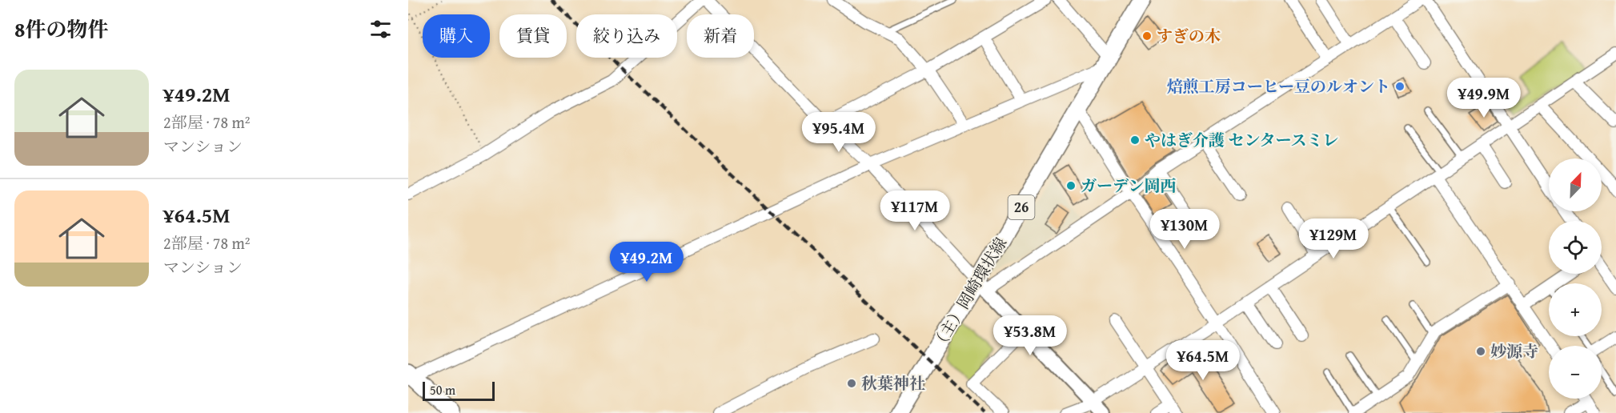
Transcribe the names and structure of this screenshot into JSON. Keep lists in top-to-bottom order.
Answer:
{
  "streets": {
    "main road": ["26", "（主）岡崎環状線"]
  },
  "places": [
    "すぎの木",
    "焙煎工房コーヒー豆のルオント",
    "やはぎ介護 センタースミレ",
    "ガーデン岡西",
    "妙源寺",
    "秋葉神社"
  ],
  "scale_bar": "50 m",
  "north": "top right",
  "page": {
    "heading": "8件の物件",
    "chip": [
      "購入",
      "賃貸",
      "絞り込み",
      "新着"
    ],
    "list": [
      {
        "name": "¥49.2M",
        "note": "2部屋 · 78 m² · マンション"
      },
      {
        "name": "¥64.5M",
        "note": "2部屋 · 78 m² · マンション"
      }
    ],
    "price": [
      "¥49.9M",
      "¥95.4M",
      "¥117M",
      "¥130M",
      "¥129M",
      "¥49.2M",
      "¥53.8M",
      "¥64.5M"
    ],
    "map_buttons": ["+", "−"],
    "scale": "50 m"
  }
}
